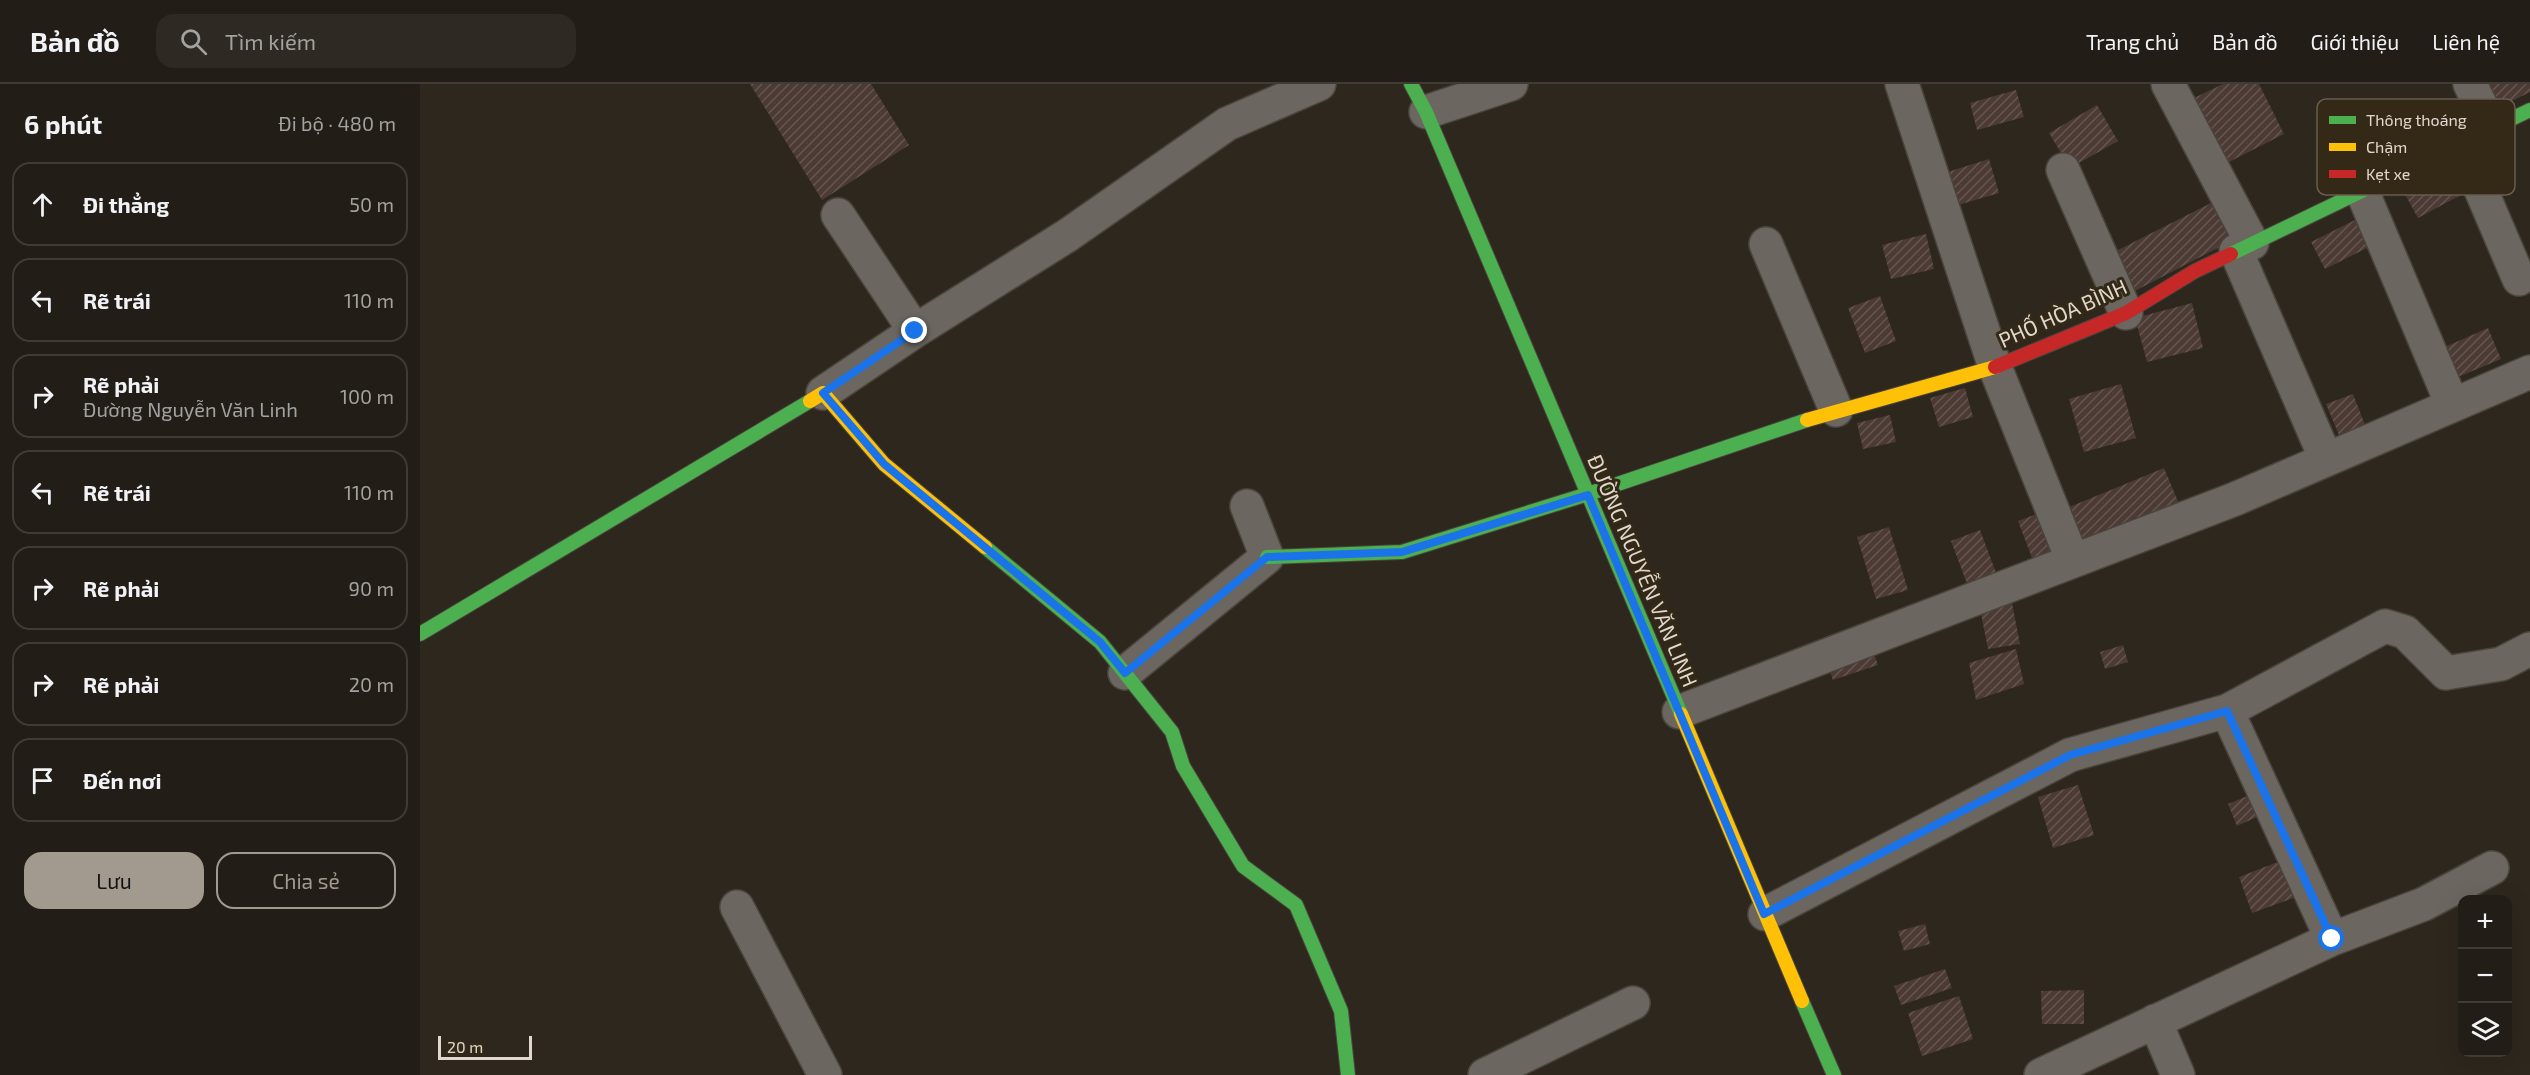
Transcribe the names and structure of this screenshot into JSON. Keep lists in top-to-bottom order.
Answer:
{
  "streets": {
    "street": ["PHỐ HÒA BÌNH", "ĐƯỜNG NGUYỄN VĂN LINH"]
  },
  "crossings": [
    ["PHỐ HÒA BÌNH", "ĐƯỜNG NGUYỄN VĂN LINH"]
  ],
  "legend": ["Thông thoáng", "Chậm", "Kẹt xe"],
  "scale_bar": "20 m",
  "page": {
    "header": "Bản đồ",
    "search": "Tìm kiếm",
    "nav": [
      "Trang chủ",
      "Bản đồ",
      "Giới thiệu",
      "Liên hệ"
    ],
    "heading": ["6 phút", "Đi bộ · 480 m"],
    "list": [
      ["Đi thẳng", "50 m"],
      ["Rẽ trái", "110 m"],
      ["Rẽ phải", "Đường Nguyễn Văn Linh", "100 m"],
      ["Rẽ trái", "110 m"],
      ["Rẽ phải", "90 m"],
      ["Rẽ phải", "20 m"],
      "Đến nơi"
    ],
    "buttons": ["Lưu", "Chia sẻ"],
    "map_buttons": ["+", "−"],
    "scale": "20 m"
  }
}
